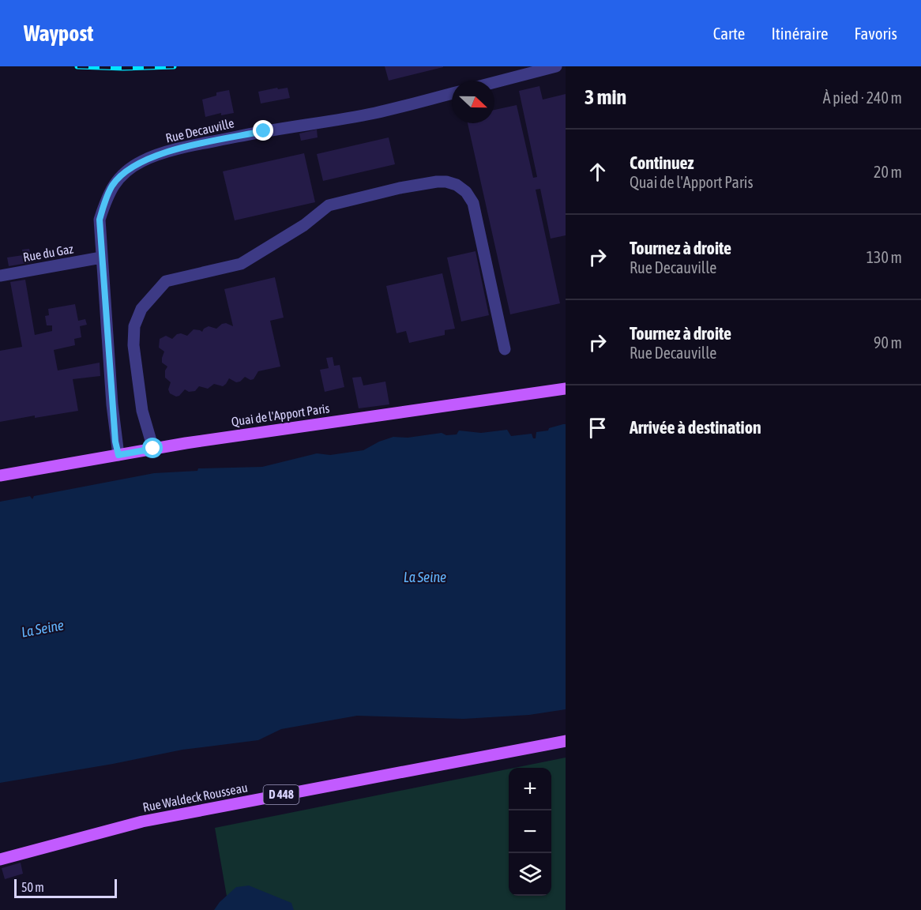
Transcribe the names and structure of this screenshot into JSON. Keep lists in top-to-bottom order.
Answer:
{
  "streets": {
    "main road": ["Quai de l'Apport Paris", "D 448", "Rue Waldeck Rousseau"],
    "street": ["Rue Decauville", "Rue du Gaz"]
  },
  "crossings": [
    ["Rue Decauville", "Rue du Gaz"],
    ["Rue Decauville", "Quai de l'Apport Paris"]
  ],
  "water": ["La Seine"],
  "scale_bar": "50 m",
  "north": "right",
  "page": {
    "header": "Waypost",
    "nav": ["Carte", "Itinéraire", "Favoris"],
    "heading": ["3 min", "À pied · 240 m"],
    "list": [
      ["Continuez", "Quai de l'Apport Paris", "20 m"],
      ["Tournez à droite", "Rue Decauville", "130 m"],
      ["Tournez à droite", "Rue Decauville", "90 m"],
      "Arrivée à destination"
    ],
    "map_buttons": ["+", "−"],
    "scale": "50 m"
  }
}
